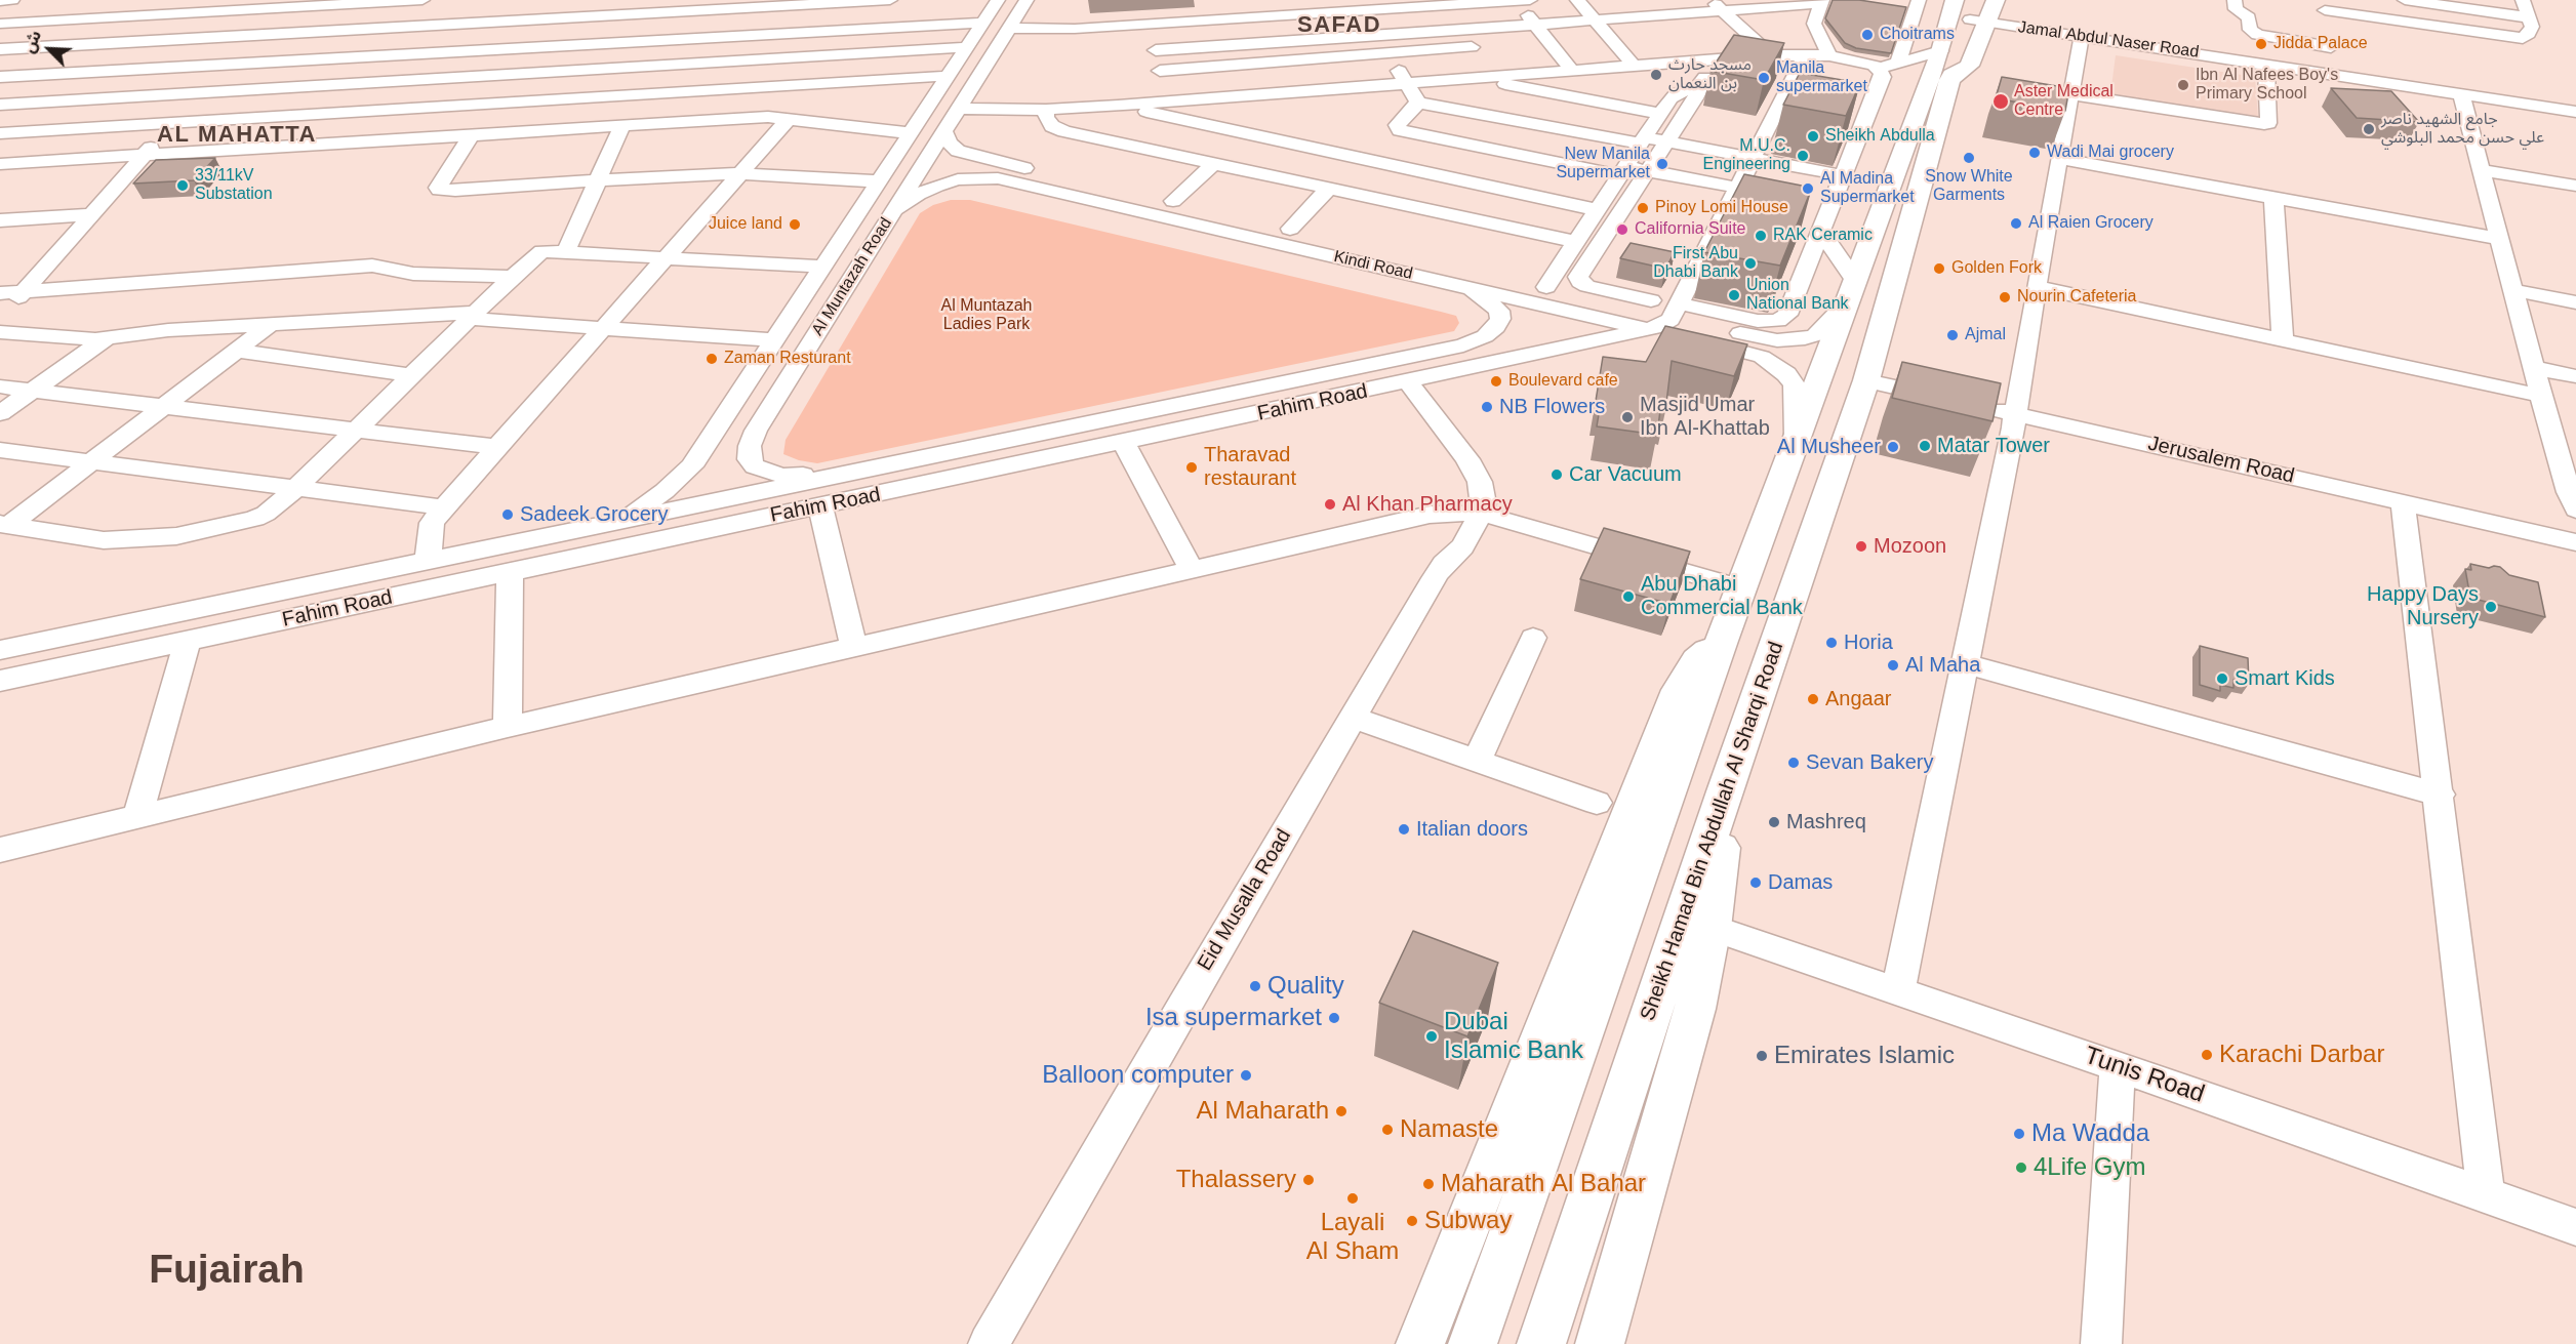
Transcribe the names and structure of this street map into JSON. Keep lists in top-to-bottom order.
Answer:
{
  "streets": {
    "highway": ["Sheikh Hamad Bin Abdullah Al Sharqi Road"],
    "street": [
      "Jamal Abdul Naser Road",
      "Kindi Road",
      "Al Muntazah Road",
      "Fahim Road",
      "Jerusalem Road",
      "Eid Musalla Road",
      "Tunis Road"
    ]
  },
  "crossings": [
    ["Jamal Abdul Naser Road", "Sheikh Hamad Bin Abdullah Al Sharqi Road"],
    ["Kindi Road", "Al Muntazah Road"],
    ["Kindi Road", "Fahim Road"],
    ["Al Muntazah Road", "Fahim Road"],
    ["Jerusalem Road", "Sheikh Hamad Bin Abdullah Al Sharqi Road"]
  ],
  "districts": ["SAFAD", "AL MAHATTA", "Fujairah"],
  "parks": ["Al Muntazah Ladies Park"],
  "places": [
    "Choitrams",
    "Jidda Palace",
    "مسجد حارث بن النعمان",
    "Manila supermarket",
    "Ibn Al Nafees Boy's Primary School",
    "Aster Medical Centre",
    "جامع الشهيد ناصر علي حسن محمد البلوشي",
    "Sheikh Abdulla",
    "Wadi Mai grocery",
    "M.U.C. Engineering",
    "Snow White Garments",
    "New Manila Supermarket",
    "33/11kV Substation",
    "Al Madina Supermarket",
    "Pinoy Lomi House",
    "Al Raien Grocery",
    "Juice land",
    "California Suite",
    "RAK Ceramic",
    "First Abu Dhabi Bank",
    "Golden Fork",
    "Union National Bank",
    "Nourin Cafeteria",
    "Ajmal",
    "Zaman Resturant",
    "Boulevard cafe",
    "NB Flowers",
    "Masjid Umar Ibn Al-Khattab",
    "Matar Tower",
    "Al Musheer",
    "Tharavad restaurant",
    "Car Vacuum",
    "Al Khan Pharmacy",
    "Sadeek Grocery",
    "Mozoon",
    "Abu Dhabi Commercial Bank",
    "Happy Days Nursery",
    "Horia",
    "Al Maha",
    "Smart Kids",
    "Angaar",
    "Sevan Bakery",
    "Mashreq",
    "Italian doors",
    "Damas",
    "Quality",
    "Isa supermarket",
    "Dubai Islamic Bank",
    "Karachi Darbar",
    "Emirates Islamic",
    "Balloon computer",
    "Al Maharath",
    "Namaste",
    "Ma Wadda",
    "4Life Gym",
    "Thalassery",
    "Maharath Al Bahar",
    "Layali Al Sham",
    "Subway"
  ],
  "north": "top left"
}
